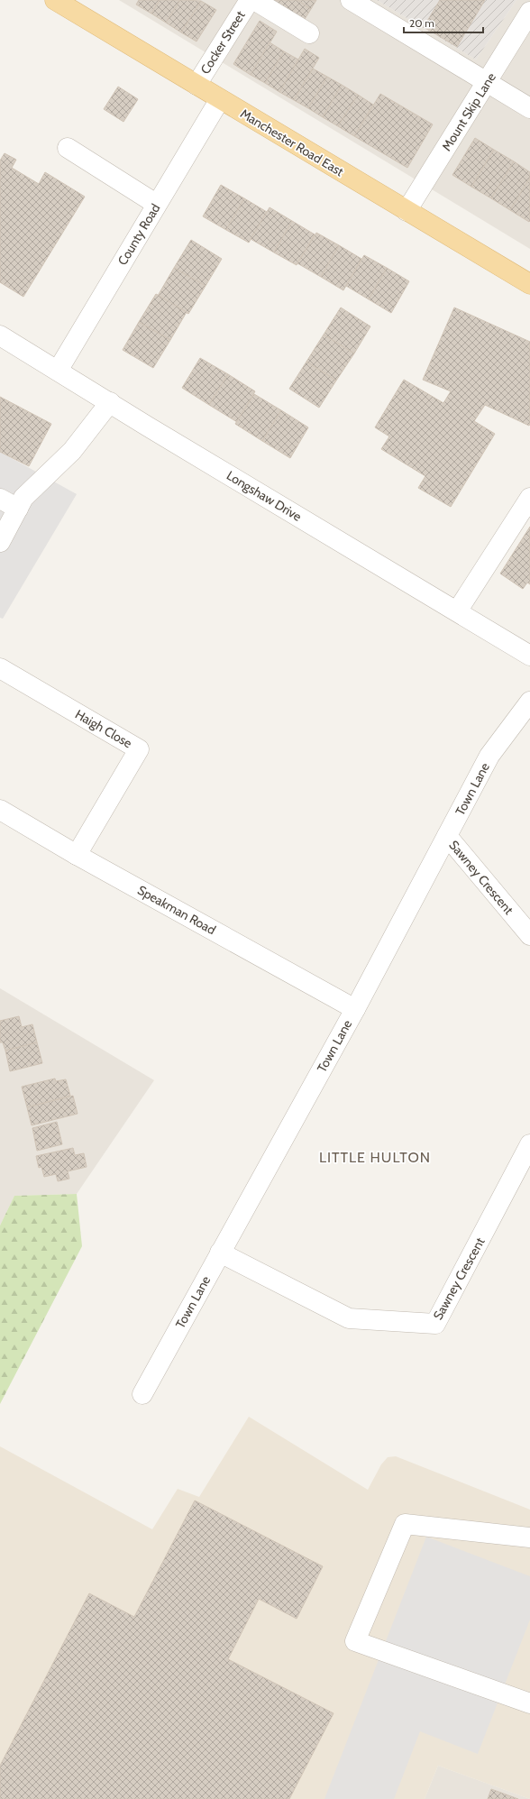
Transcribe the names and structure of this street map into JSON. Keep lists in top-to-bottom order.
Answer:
{
  "streets": {
    "main road": ["Manchester Road East"],
    "street": [
      "Cocker Street",
      "Mount Skip Lane",
      "County Road",
      "Longshaw Drive",
      "Haigh Close",
      "Town Lane",
      "Sawney Crescent",
      "Speakman Road"
    ]
  },
  "crossings": [
    ["Cocker Street", "Manchester Road East"],
    ["Mount Skip Lane", "Manchester Road East"],
    ["Manchester Road East", "County Road"],
    ["County Road", "Longshaw Drive"],
    ["Haigh Close", "Speakman Road"],
    ["Town Lane", "Sawney Crescent"],
    ["Town Lane", "Speakman Road"]
  ],
  "districts": ["LITTLE HULTON"],
  "scale_bar": "20 m"
}
